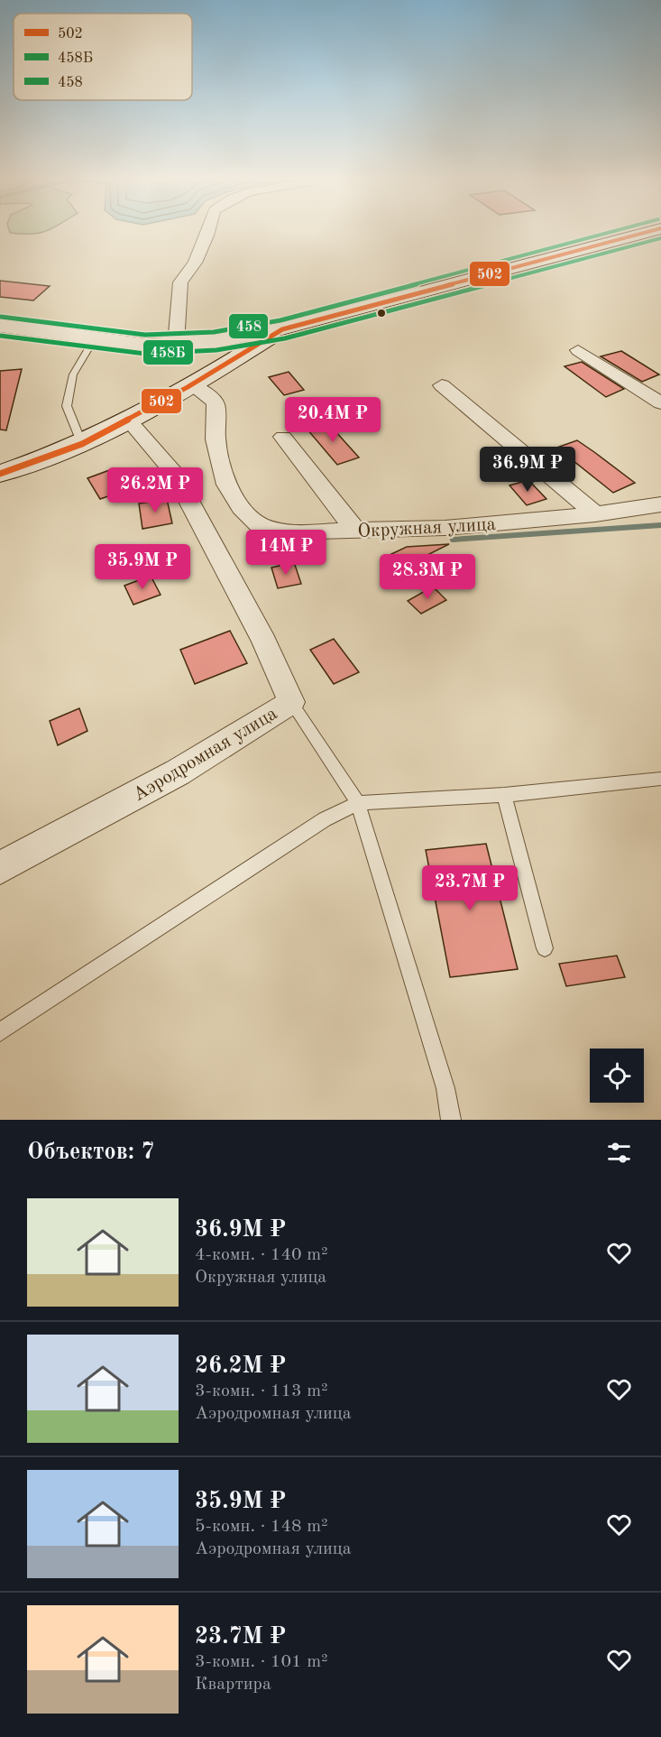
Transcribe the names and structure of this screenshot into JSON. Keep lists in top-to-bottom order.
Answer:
{
  "streets": {
    "street": ["Окружная улица", "Аэродромная улица"]
  },
  "lines": ["transit line 502", "transit line 458", "transit line 458Б"],
  "legend": ["502", "458Б", "458"],
  "page": {
    "price": [
      "20.4M ₽",
      "36.9M ₽",
      "26.2M ₽",
      "14M ₽",
      "35.9M ₽",
      "28.3M ₽",
      "23.7M ₽"
    ],
    "heading": "Объектов: 7",
    "list": [
      {
        "name": "36.9M ₽",
        "note": "4-комн. · 140 m² · Окружная улица"
      },
      {
        "name": "26.2M ₽",
        "note": "3-комн. · 113 m² · Аэродромная улица"
      },
      {
        "name": "35.9M ₽",
        "note": "5-комн. · 148 m² · Аэродромная улица"
      },
      {
        "name": "23.7M ₽",
        "note": "3-комн. · 101 m² · Квартира"
      }
    ]
  }
}
